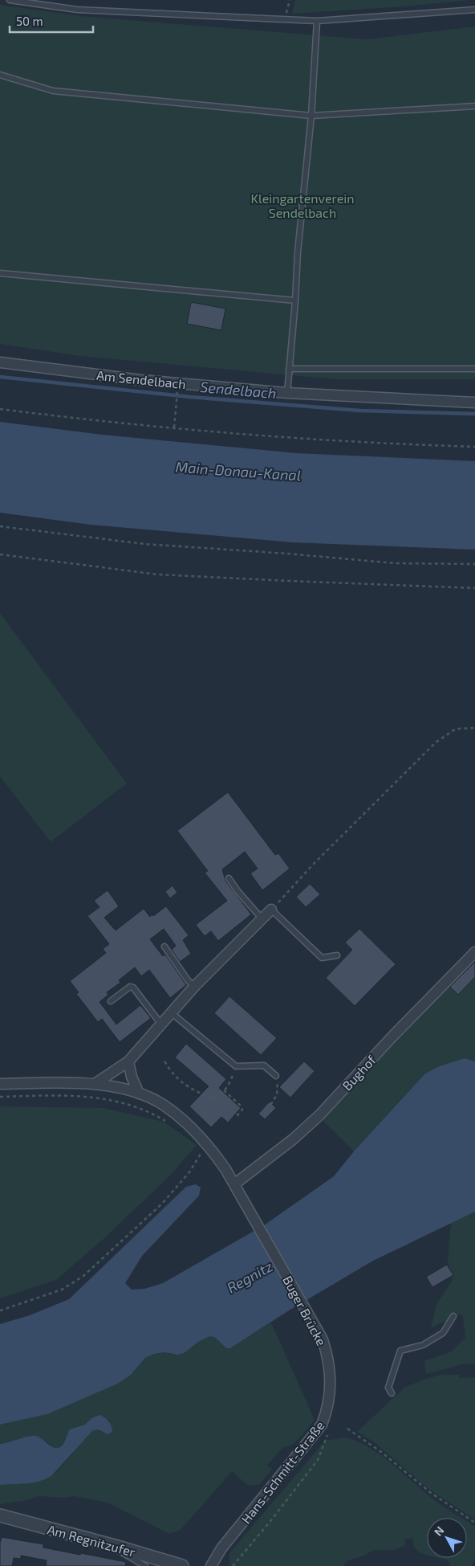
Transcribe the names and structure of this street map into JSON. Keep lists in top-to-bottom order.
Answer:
{
  "streets": {
    "street": [
      "Am Sendelbach",
      "Bughof",
      "Buger Brücke",
      "Hans-Schmitt-Straße",
      "Am Regnitzufer"
    ]
  },
  "crossings": [
    ["Bughof", "Buger Brücke"],
    ["Buger Brücke", "Hans-Schmitt-Straße"]
  ],
  "water": ["Sendelbach", "Main-Donau-Kanal", "Regnitz"],
  "parks": ["Kleingartenverein Sendelbach"],
  "scale_bar": "50 m",
  "north": "top left"
}
